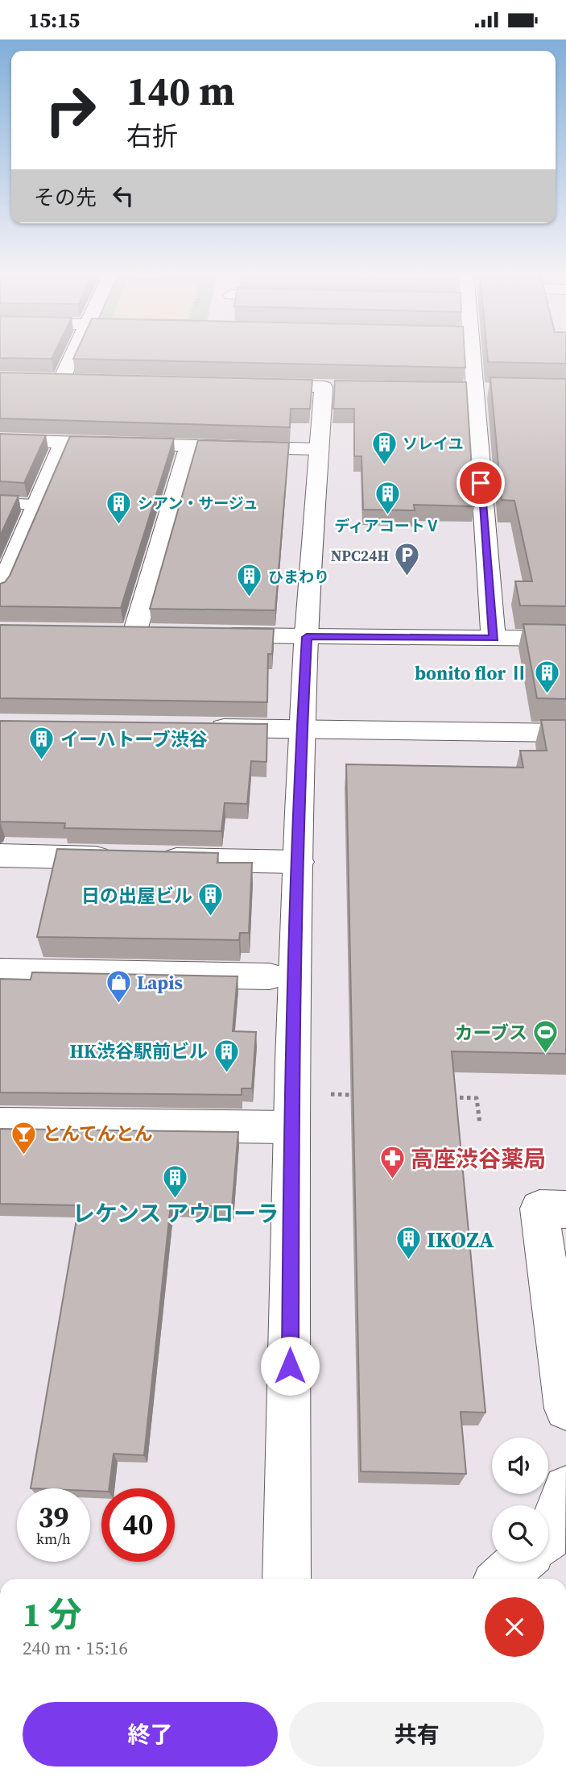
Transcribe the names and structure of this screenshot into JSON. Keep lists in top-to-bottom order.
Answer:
{
  "places": {
    "building": [
      "ソレイユ",
      "ディアコートⅤ",
      "シアン・サージュ",
      "ひまわり",
      "bonito flor Ⅱ",
      "イーハトーブ渋谷",
      "日の出屋ビル",
      "HK渋谷駅前ビル",
      "レケンス アウローラ",
      "IKOZA"
    ],
    "parking": ["NPC24H"],
    "shop": ["Lapis"],
    "sports": ["カーブス"],
    "bar": ["とんてんとん"],
    "pharmacy": ["高座渋谷薬局"]
  },
  "page": {
    "status": "15:15",
    "turn": ["140 m", "右折"],
    "then": "その先",
    "speed": "39 km/h",
    "limit": "40",
    "heading": ["1 分", "240 m · 15:16"],
    "buttons": ["終了", "共有"]
  }
}
